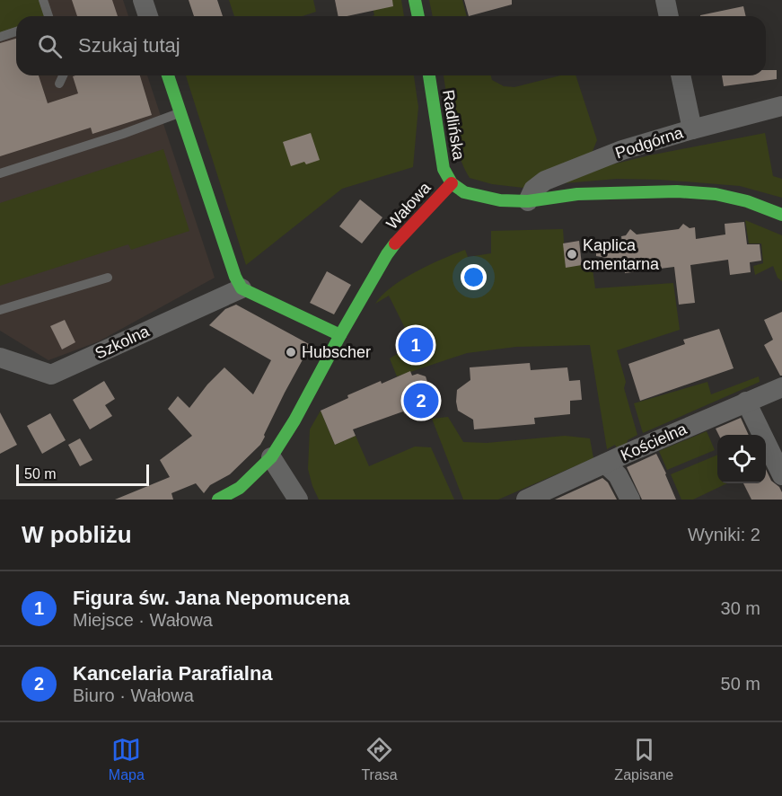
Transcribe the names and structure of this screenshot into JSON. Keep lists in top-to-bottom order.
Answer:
{
  "streets": {
    "street": [
      "Radlińska",
      "Podgórna",
      "Wałowa",
      "Szkolna",
      "Kościelna"
    ]
  },
  "crossings": [
    ["Radlińska", "Wałowa"],
    ["Podgórna", "Wałowa"]
  ],
  "places": ["Kaplica cmentarna", "Hubscher"],
  "scale_bar": "50 m",
  "page": {
    "search": "Szukaj tutaj",
    "pins": ["1", "2"],
    "scale": "50 m",
    "heading": ["W pobliżu", "Wyniki: 2"],
    "list": [
      {
        "mark": "1",
        "name": "Figura św. Jana Nepomucena",
        "note": "Miejsce · Wałowa",
        "value": "30 m"
      },
      {
        "mark": "2",
        "name": "Kancelaria Parafialna",
        "note": "Biuro · Wałowa",
        "value": "50 m"
      }
    ],
    "nav": ["Mapa", "Trasa", "Zapisane"]
  }
}
